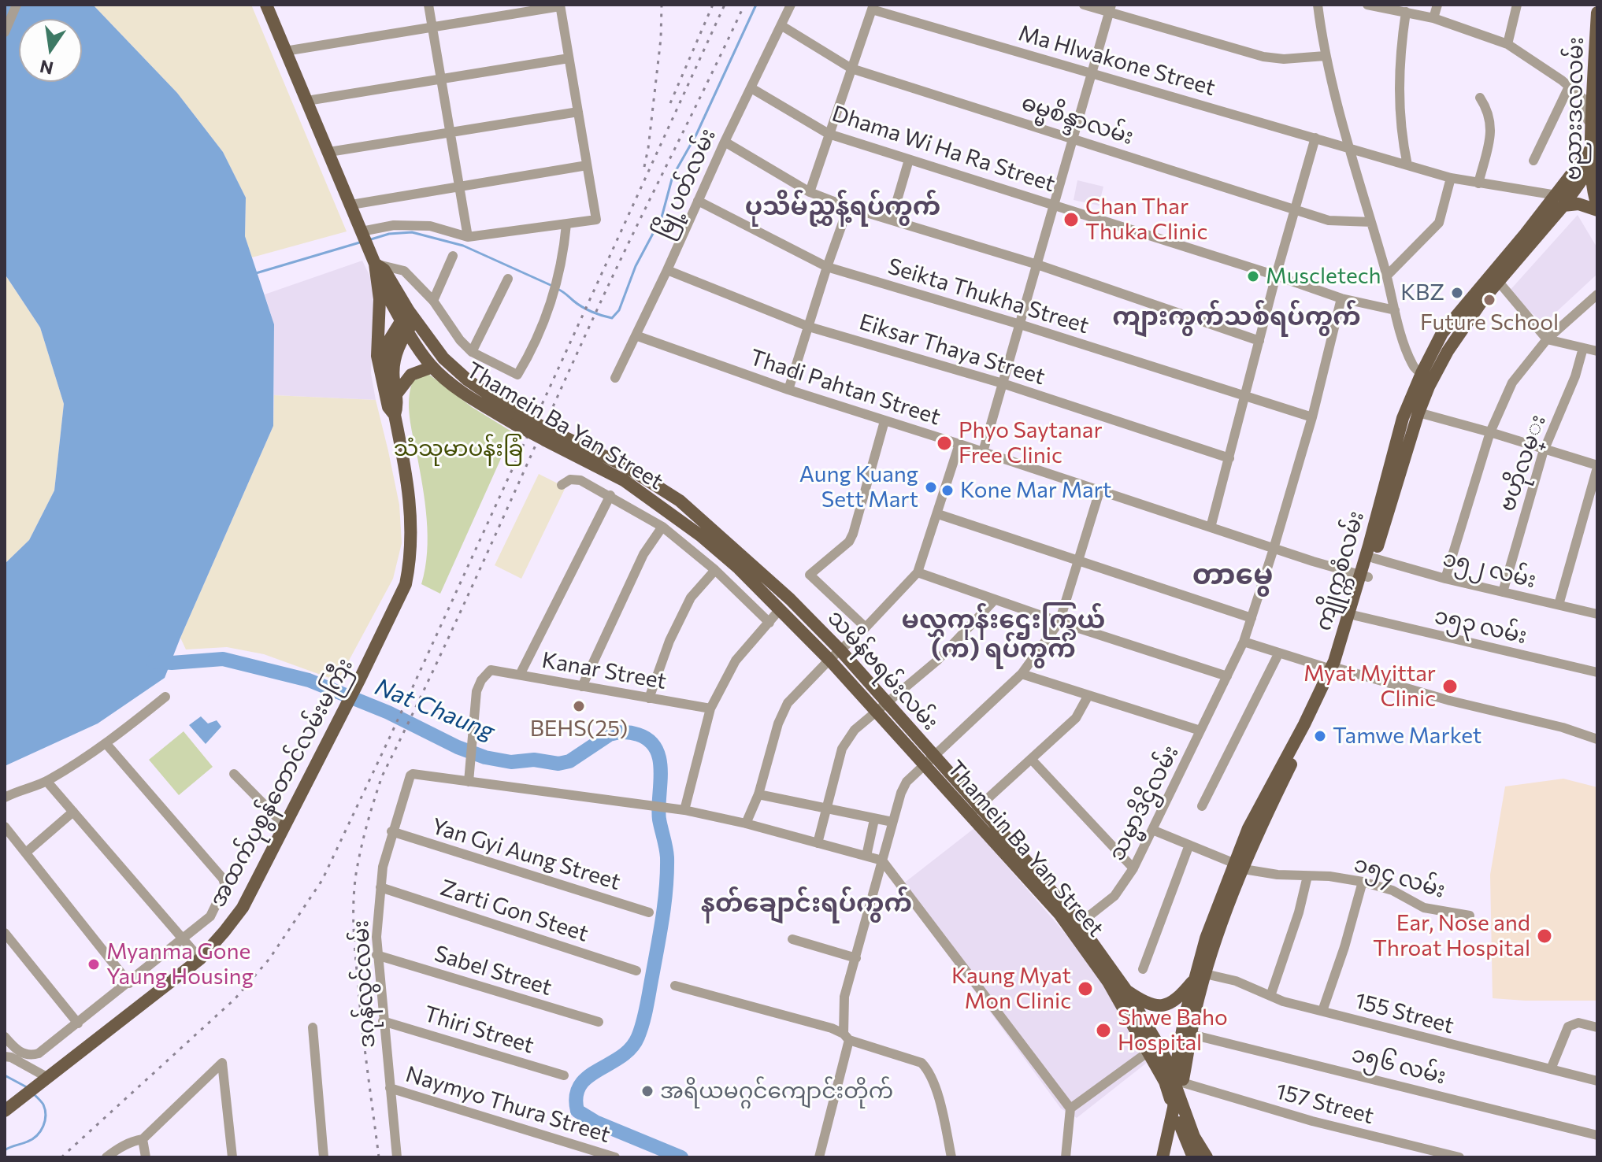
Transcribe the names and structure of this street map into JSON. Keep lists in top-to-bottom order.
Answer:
{
  "streets": {
    "main road": [
      "ဗညားဒလလမ်း",
      "Thamein Ba Yan Street",
      "ကျိုက္ကစံလမ်း",
      "သမိန်ဗရမ်းလမ်း",
      "အထက်ပုစွန်တောင်လမ်းမကြီး"
    ],
    "street": [
      "Ma Hlwakone Street",
      "ဓမ္မစိန္ဒာလမ်း",
      "Dhama Wi Ha Ra Street",
      "မြို့ပတ်လမ်း",
      "Seikta Thukha Street",
      "Eiksar Thaya Street",
      "Thadi Pahtan Street",
      "ဗဟိုလမ္း",
      "၁၅၂ လမ်း",
      "၁၅၃ လမ်း",
      "Kanar Street",
      "သမ္မာဒိဌိလမ်း",
      "Yan Gyi Aung Street",
      "၁၅၄ လမ်း",
      "Zarti Gon Steet",
      "Sabel Street",
      "ဒဂုန်လွင်လမ်း",
      "155 Street",
      "Thiri Street",
      "၁၅၆ လမ်း",
      "157 Street",
      "Naymyo Thura Street"
    ]
  },
  "crossings": [
    ["Ma Hlwakone Street", "ကျိုက္ကစံလမ်း"],
    ["ဗညားဒလလမ်း", "ကျိုက္ကစံလမ်း"],
    ["ဓမ္မစိန္ဒာလမ်း", "မြို့ပတ်လမ်း"],
    ["Dhama Wi Ha Ra Street", "မြို့ပတ်လမ်း"],
    ["Dhama Wi Ha Ra Street", "သမ္မာဒိဌိလမ်း"],
    ["မြို့ပတ်လမ်း", "Seikta Thukha Street"],
    ["မြို့ပတ်လမ်း", "Eiksar Thaya Street"],
    ["မြို့ပတ်လမ်း", "Thadi Pahtan Street"],
    ["Seikta Thukha Street", "သမ္မာဒိဌိလမ်း"],
    ["Thadi Pahtan Street", "ကျိုက္ကစံလမ်း"],
    ["Thadi Pahtan Street", "သမ္မာဒိဌိလမ်း"],
    ["Thamein Ba Yan Street", "သမိန်ဗရမ်းလမ်း"],
    ["Thamein Ba Yan Street", "အထက်ပုစွန်တောင်လမ်းမကြီး"],
    ["Thamein Ba Yan Street", "သမ္မာဒိဌိလမ်း"],
    ["ဗဟိုလမ္း", "၁၅၂ လမ်း"],
    ["၁၅၂ လမ်း", "ကျိုက္ကစံလမ်း"],
    ["ကျိုက္ကစံလမ်း", "၁၅၃ လမ်း"],
    ["ကျိုက္ကစံလမ်း", "သမိန်ဗရမ်းလမ်း"],
    ["ကျိုက္ကစံလမ်း", "၁၅၄ လမ်း"],
    ["ကျိုက္ကစံလမ်း", "155 Street"],
    ["ကျိုက္ကစံလမ်း", "၁၅၆ လမ်း"],
    ["ကျိုက္ကစံလမ်း", "157 Street"],
    ["သမိန်ဗရမ်းလမ်း", "အထက်ပုစွန်တောင်လမ်းမကြီး"],
    ["သမိန်ဗရမ်းလမ်း", "သမ္မာဒိဌိလမ်း"],
    ["သမိန်ဗရမ်းလမ်း", "157 Street"],
    ["Kanar Street", "ဒဂုန်လွင်လမ်း"],
    ["သမ္မာဒိဌိလမ်း", "၁၅၄ လမ်း"],
    ["Yan Gyi Aung Street", "ဒဂုန်လွင်လမ်း"],
    ["Zarti Gon Steet", "ဒဂုန်လွင်လမ်း"],
    ["Sabel Street", "ဒဂုန်လွင်လမ်း"],
    ["ဒဂုန်လွင်လမ်း", "Thiri Street"],
    ["ဒဂုန်လွင်လမ်း", "Naymyo Thura Street"]
  ],
  "districts": [
    "ပုသိမ်ညွှန့်ရပ်ကွက်",
    "ကျားကွက်သစ်ရပ်ကွက်",
    "တာမွေ",
    "မလွှကုန်းဌေးကြွယ် (က) ရပ်ကွက်",
    "နတ်ချောင်းရပ်ကွက်"
  ],
  "water": ["Nat Chaung"],
  "parks": ["သံသုမာပန်းခြံ"],
  "places": [
    "Chan Thar Thuka Clinic",
    "Muscletech",
    "KBZ",
    "Future School",
    "Phyo Saytanar Free Clinic",
    "Aung Kuang Sett Mart",
    "Kone Mar Mart",
    "Myat Myittar Clinic",
    "BEHS(25)",
    "Tamwe Market",
    "Ear, Nose and Throat Hospital",
    "Myanma Gone Yaung Housing",
    "Kaung Myat Mon Clinic",
    "Shwe Baho Hospital",
    "အရိယမဂ္ဂင်ကျောင်းတိုက်"
  ],
  "north": "bottom"
}
